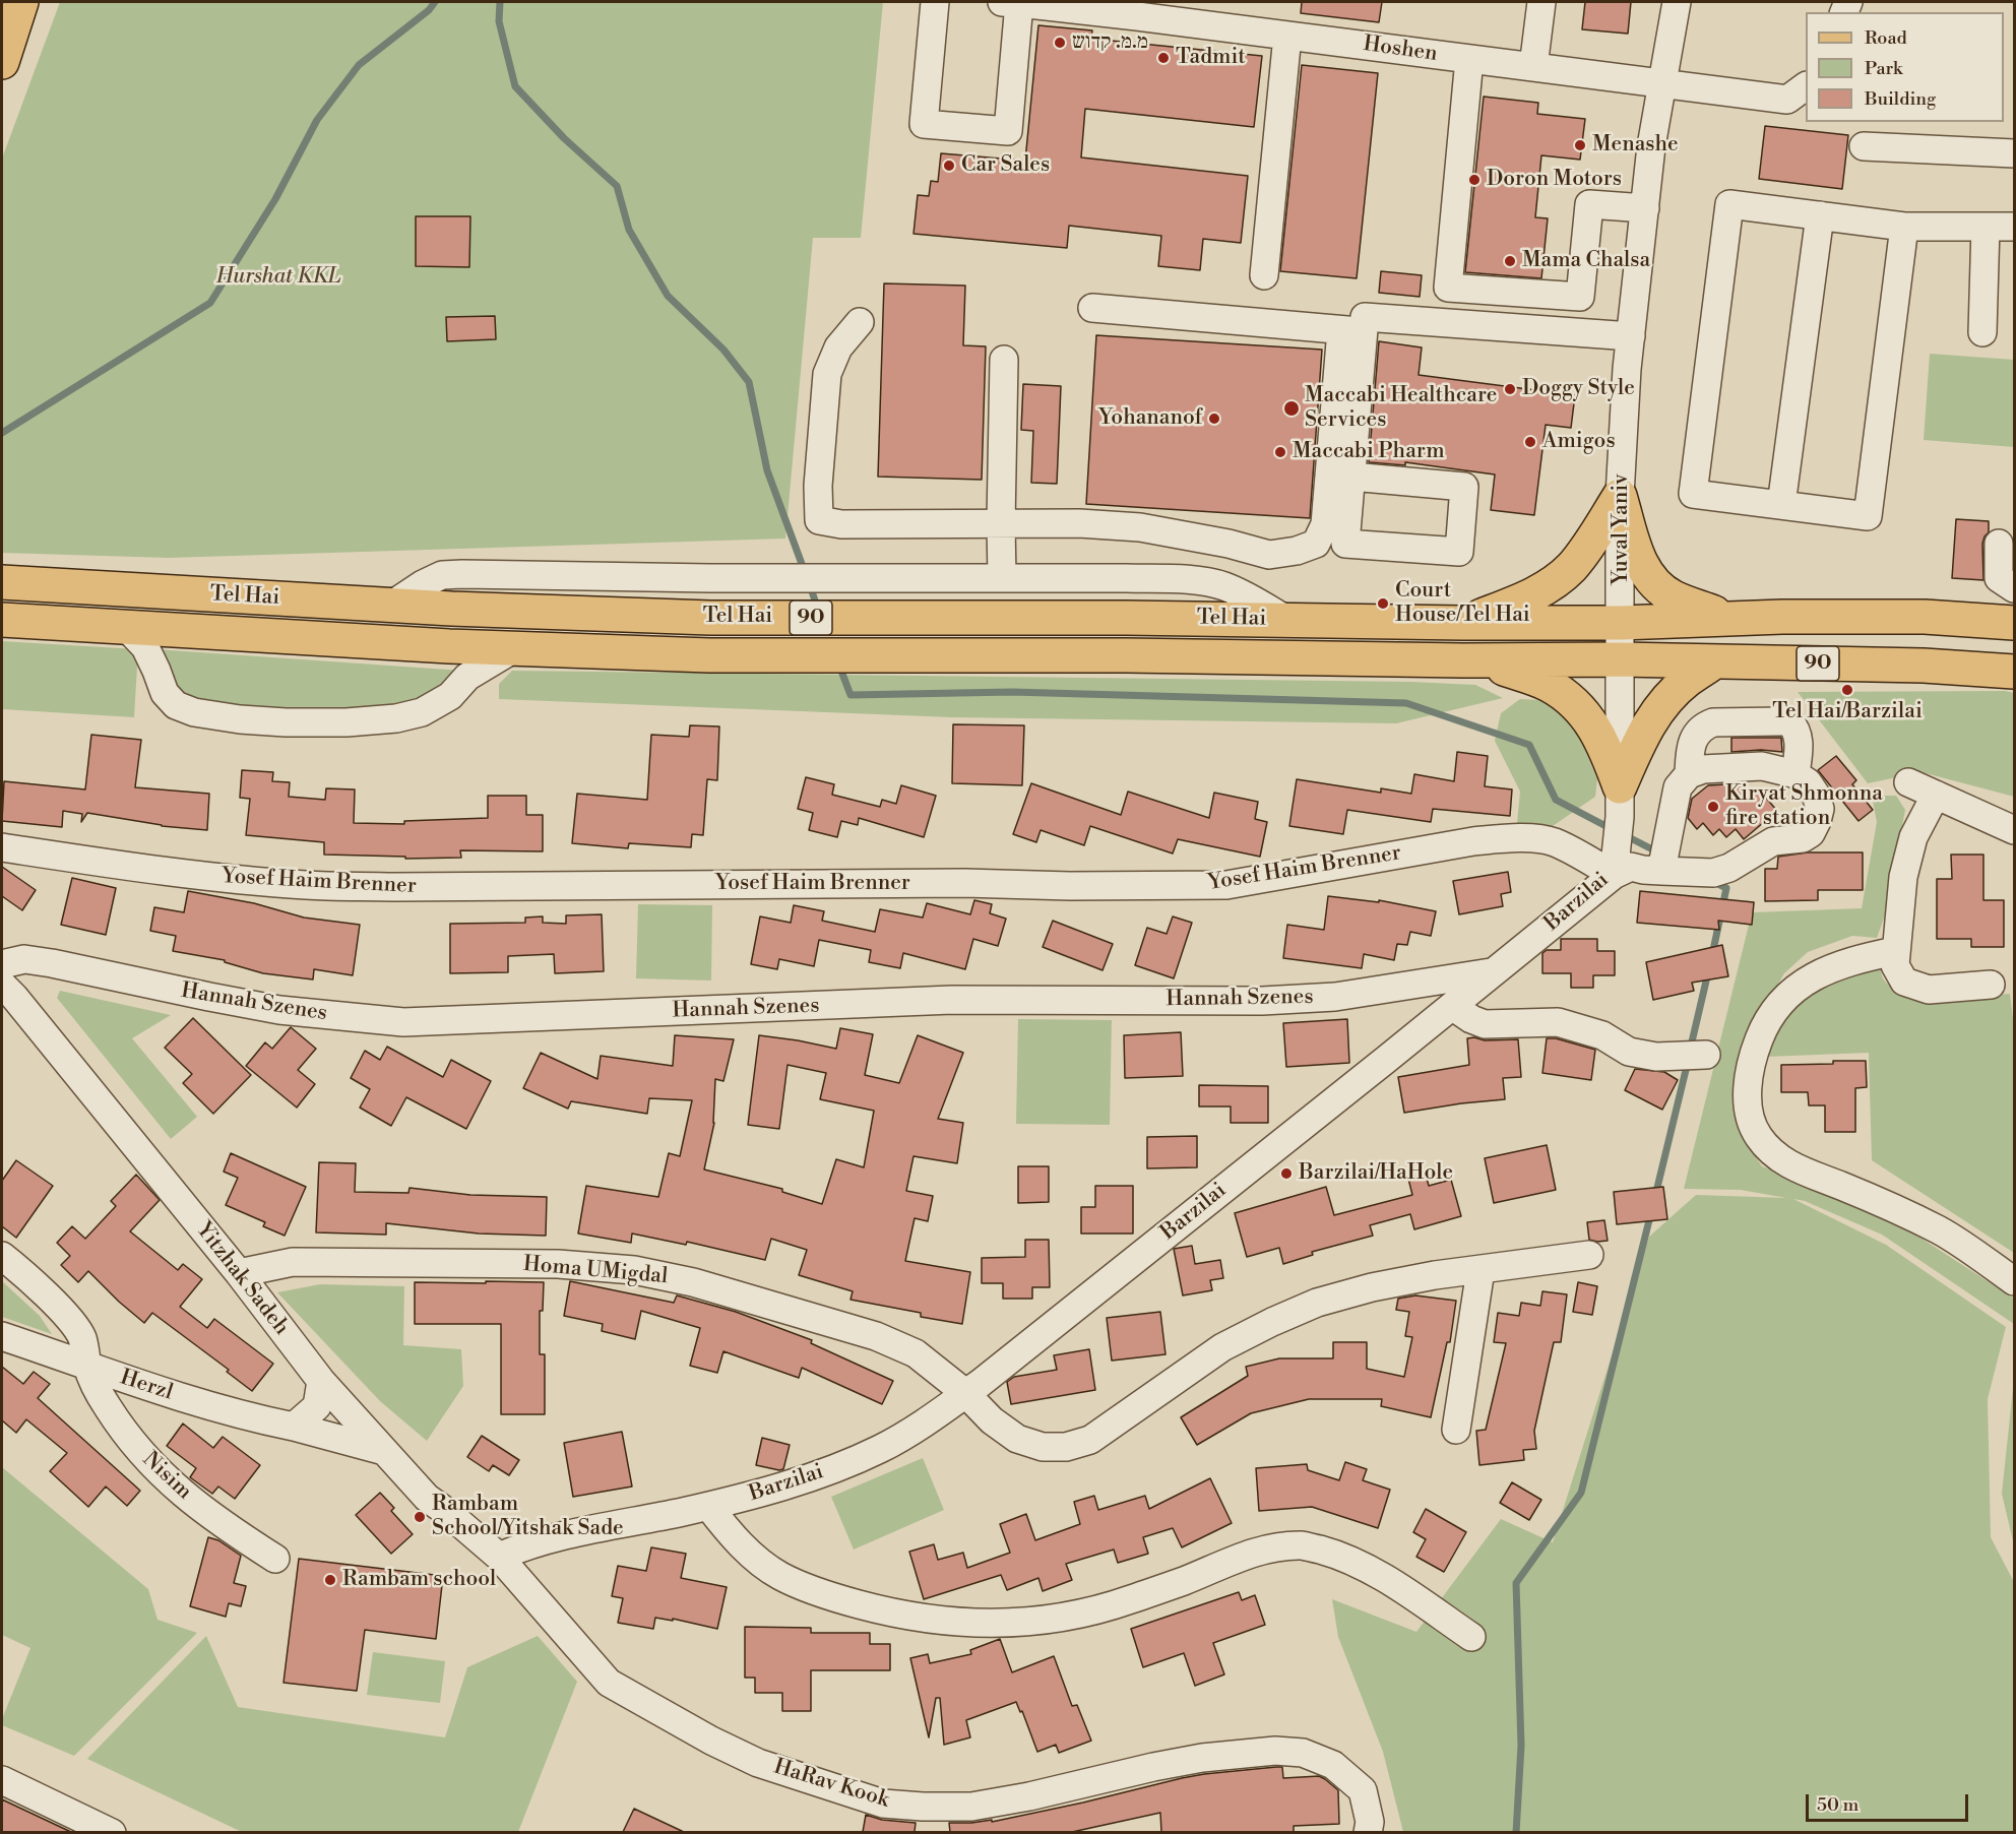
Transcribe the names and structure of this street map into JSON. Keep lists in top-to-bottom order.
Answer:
{
  "streets": {
    "main road": ["Tel Hai", "90"],
    "street": [
      "Hoshen",
      "Yuval Yaniv",
      "Yosef Haim Brenner",
      "Barzilai",
      "Hannah Szenes",
      "Homa UMigdal",
      "Yitzhak Sadeh",
      "Herzl",
      "Nisim",
      "HaRav Kook"
    ]
  },
  "crossings": [
    ["Hoshen", "Yuval Yaniv"],
    ["Yuval Yaniv", "Tel Hai"],
    ["Yuval Yaniv", "90"],
    ["Yuval Yaniv", "Barzilai"],
    ["Tel Hai", "90"],
    ["Tel Hai", "Barzilai"],
    ["90", "Barzilai"],
    ["Yosef Haim Brenner", "Barzilai"],
    ["Barzilai", "Hannah Szenes"],
    ["Barzilai", "Homa UMigdal"],
    ["Barzilai", "Yitzhak Sadeh"],
    ["Barzilai", "HaRav Kook"],
    ["Homa UMigdal", "Yitzhak Sadeh"],
    ["Yitzhak Sadeh", "Herzl"],
    ["Yitzhak Sadeh", "HaRav Kook"],
    ["Herzl", "Nisim"]
  ],
  "parks": ["Hurshat KKL"],
  "places": [
    "מ.מ. קדוש",
    "Tadmit",
    "Menashe",
    "Car Sales",
    "Doron Motors",
    "Mama Chalsa",
    "Doggy Style",
    "Maccabi Healthcare Services",
    "Yohananof",
    "Amigos",
    "Maccabi Pharm",
    "Court House/Tel Hai",
    "Tel Hai/Barzilai",
    "Kiryat Shmonna fire station",
    "Barzilai/HaHole",
    "Rambam School/Yitshak Sade",
    "Rambam school"
  ],
  "legend": ["Road", "Park", "Building"],
  "scale_bar": "50 m"
}
